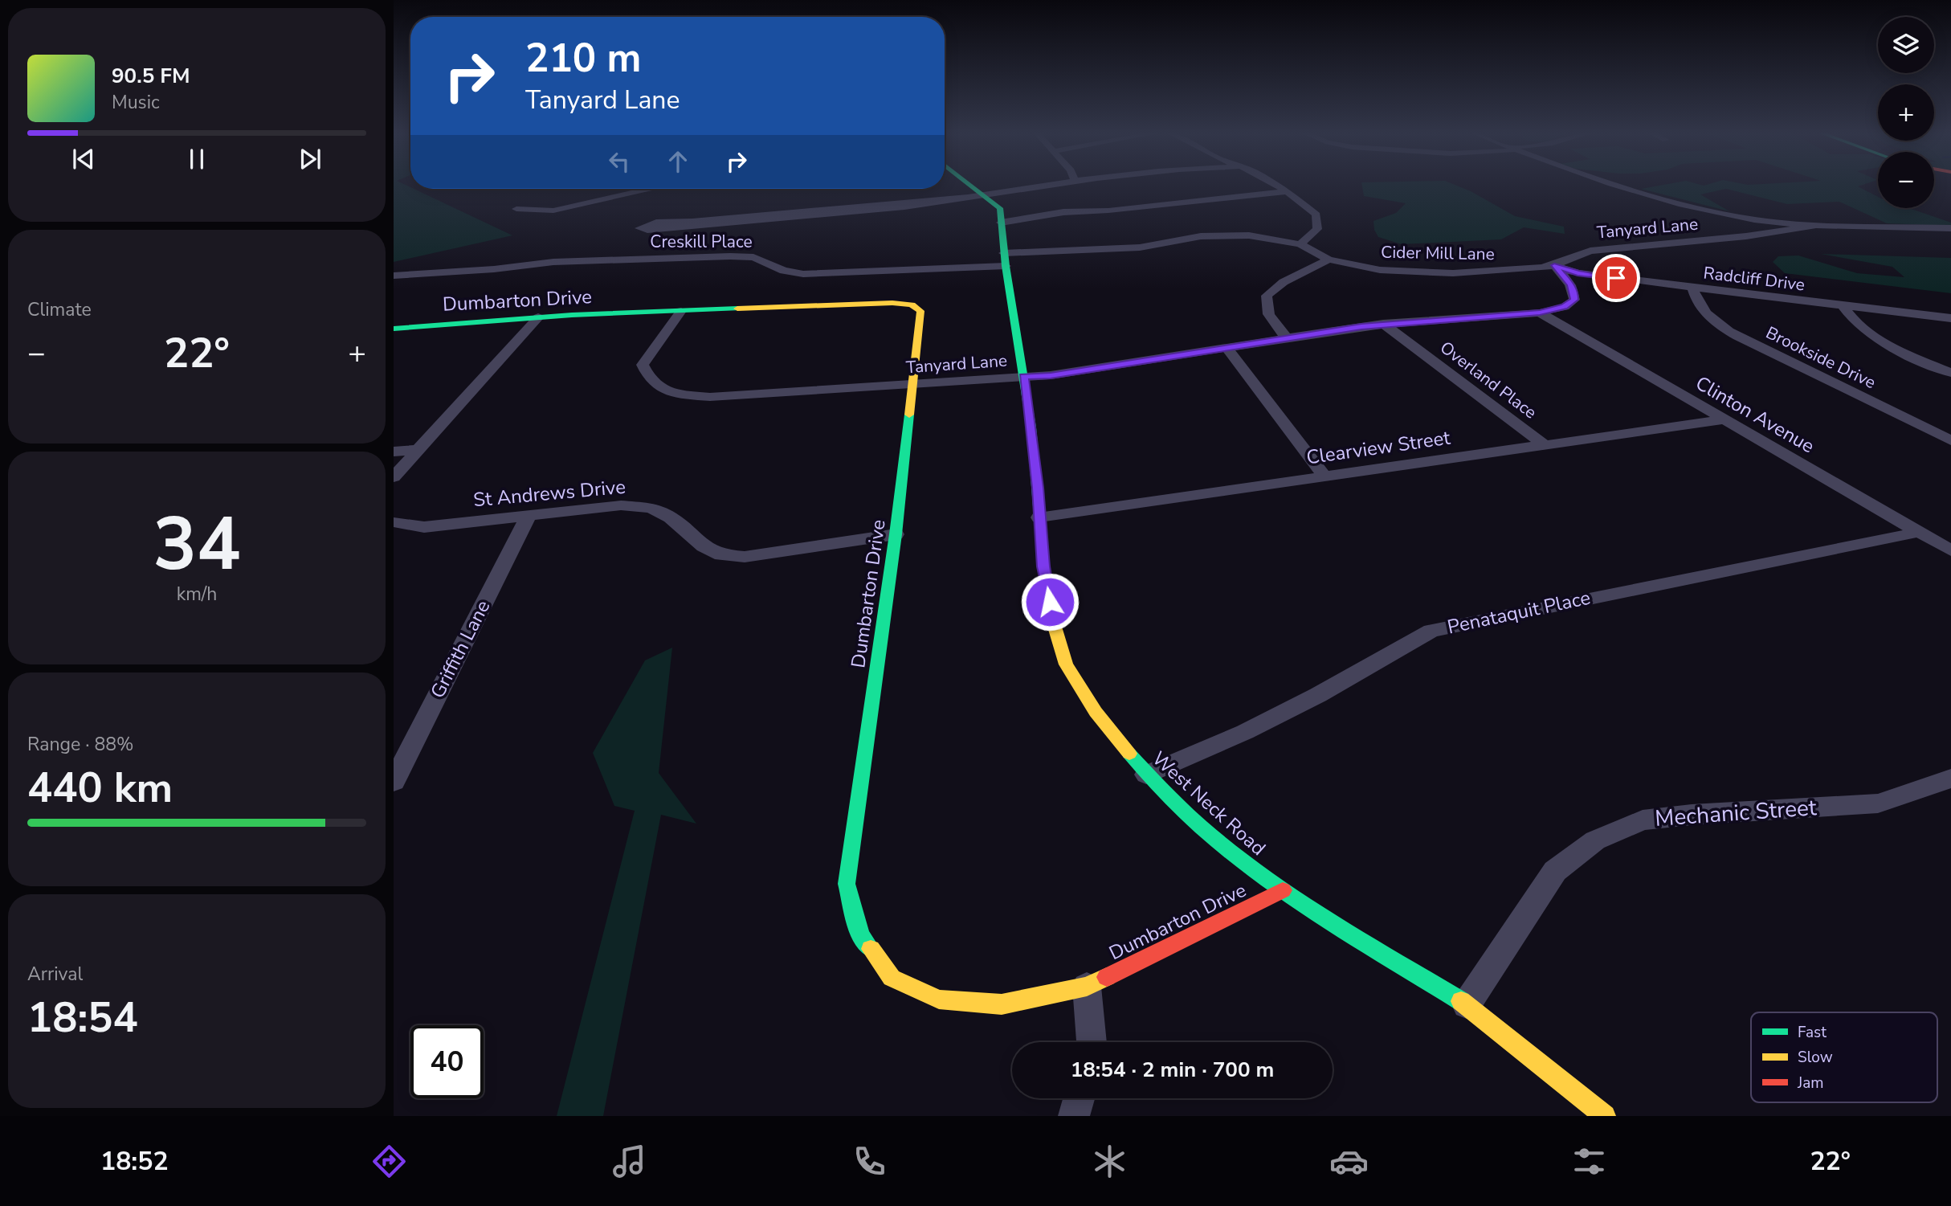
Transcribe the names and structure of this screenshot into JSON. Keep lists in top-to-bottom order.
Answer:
{
  "streets": {
    "street": [
      "Tanyard Lane",
      "Creskill Place",
      "Cider Mill Lane",
      "Radcliff Drive",
      "Dumbarton Drive",
      "Brookside Drive",
      "Overland Place",
      "Clinton Avenue",
      "Clearview Street",
      "St Andrews Drive",
      "Penataquit Place",
      "Griffith Lane",
      "West Neck Road",
      "Mechanic Street"
    ]
  },
  "crossings": [
    ["Tanyard Lane", "Cider Mill Lane"],
    ["Tanyard Lane", "Radcliff Drive"],
    ["Tanyard Lane", "Dumbarton Drive"],
    ["Tanyard Lane", "Overland Place"],
    ["Tanyard Lane", "Clinton Avenue"],
    ["Tanyard Lane", "West Neck Road"],
    ["Creskill Place", "Cider Mill Lane"],
    ["Creskill Place", "West Neck Road"],
    ["Cider Mill Lane", "West Neck Road"],
    ["Radcliff Drive", "Brookside Drive"],
    ["Dumbarton Drive", "St Andrews Drive"],
    ["Dumbarton Drive", "West Neck Road"],
    ["Overland Place", "Clearview Street"],
    ["Clinton Avenue", "Clearview Street"],
    ["Clinton Avenue", "Penataquit Place"],
    ["Clearview Street", "West Neck Road"],
    ["St Andrews Drive", "Griffith Lane"],
    ["Penataquit Place", "West Neck Road"],
    ["West Neck Road", "Mechanic Street"]
  ],
  "legend": ["Fast", "Slow", "Jam"],
  "page": {
    "map_buttons": ["+", "−"],
    "turn": ["210 m", "Tanyard Lane"],
    "song": ["90.5 FM", "Music"],
    "tile": [
      "Climate",
      ["34", "km/h"],
      ["Range · 88%", "440 km"],
      ["Arrival", "18:54"]
    ],
    "heat": ["−", "22°", "+"],
    "limit": "40",
    "trip": "18:54 · 2 min · 700 m",
    "tabs": ["18:52", "22°"]
  }
}
